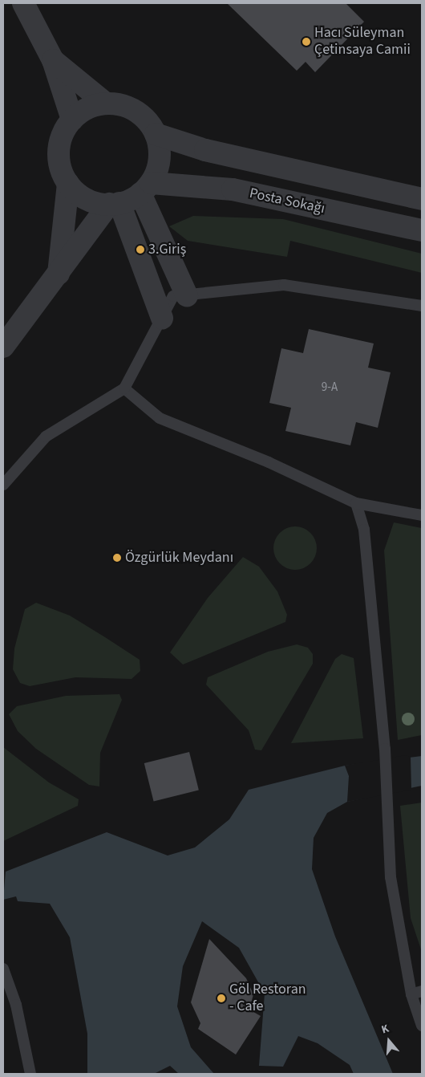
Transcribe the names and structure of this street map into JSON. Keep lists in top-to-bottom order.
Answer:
{
  "streets": {
    "street": ["Posta Sokağı"]
  },
  "places": [
    "Hacı Süleyman Çetinsaya Camii",
    "3.Giriş",
    "Özgürlük Meydanı",
    "Göl Restoran - Cafe"
  ],
  "house_numbers": ["9-A"],
  "north": "top"
}
